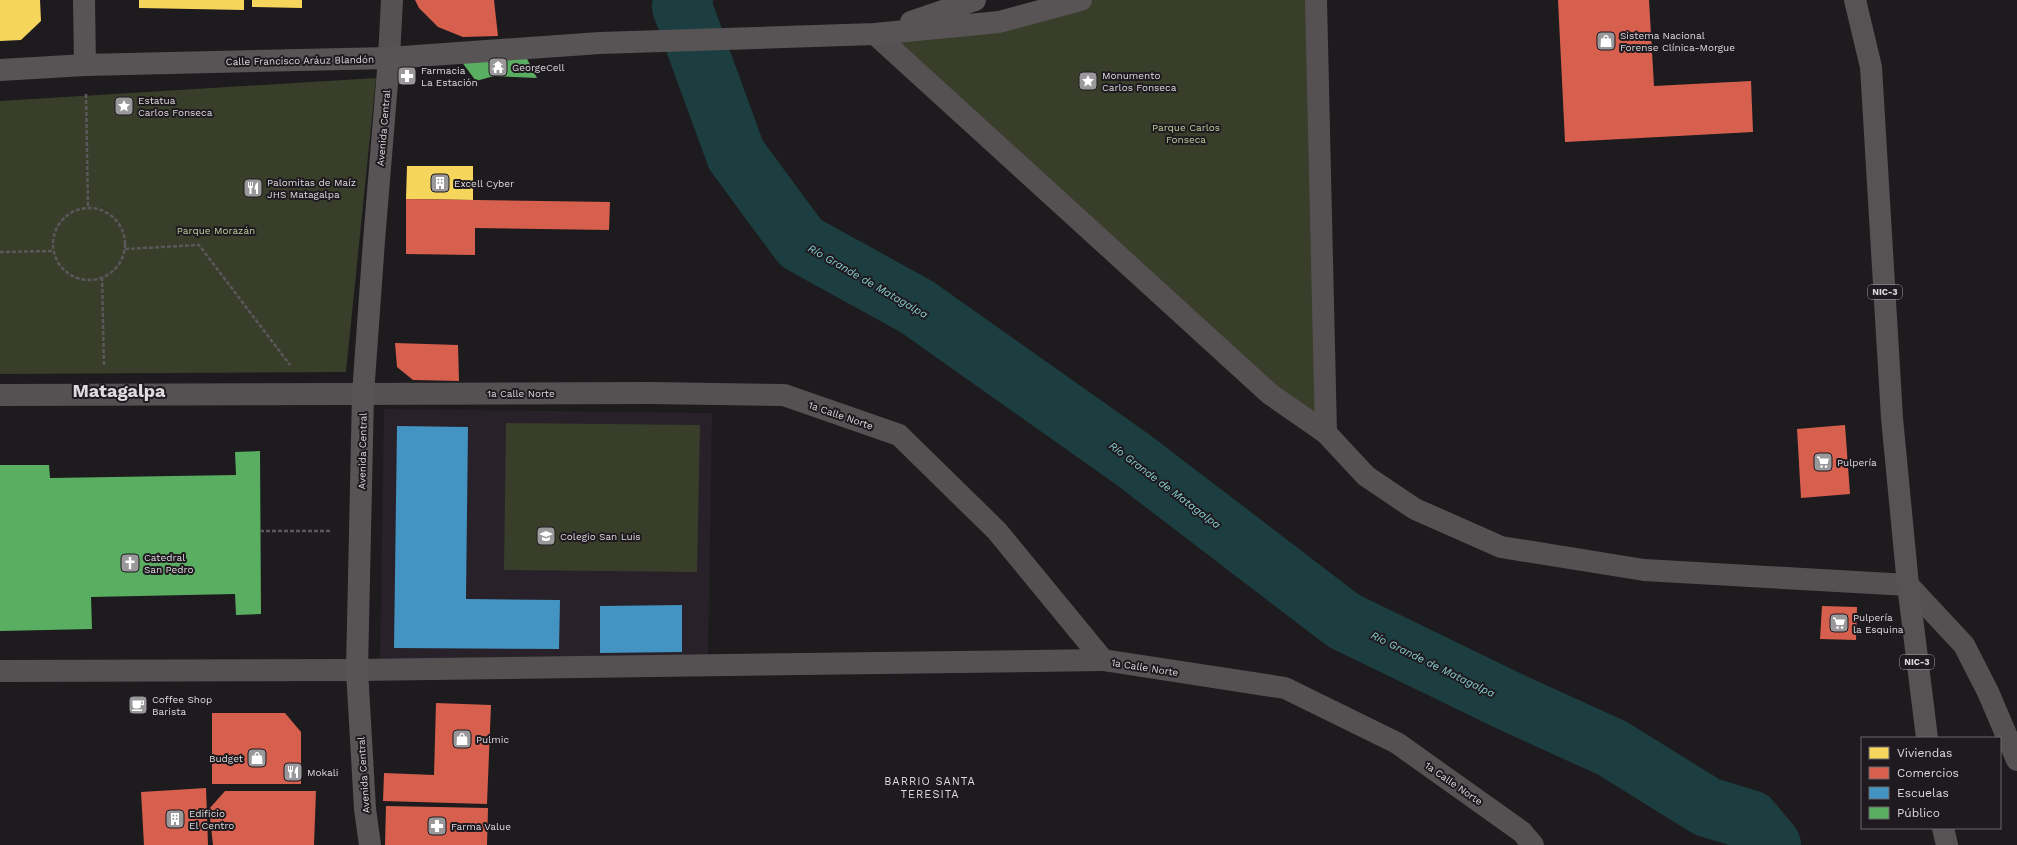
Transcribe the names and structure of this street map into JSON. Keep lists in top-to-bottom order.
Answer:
{
  "streets": {
    "main road": ["NIC-3"],
    "street": ["Calle Francisco Aráuz Blandón", "Avenida Central", "1a Calle Norte"]
  },
  "crossings": [
    ["Calle Francisco Aráuz Blandón", "Avenida Central"],
    ["Avenida Central", "1a Calle Norte"]
  ],
  "districts": ["Matagalpa", "BARRIO SANTA TERESITA"],
  "water": ["Río Grande de Matagalpa"],
  "parks": ["Parque Carlos Fonseca", "Parque Morazán"],
  "places": {
    "shop": ["Sistema Nacional Forense Clínica-Morgue", "Pulmic", "Budget"],
    "temple": ["GeorgeCell"],
    "pharmacy": ["Farmacia La Estación", "Farma Value"],
    "place": ["Monumento Carlos Fonseca", "Estatua Carlos Fonseca"],
    "building": ["Excell Cyber", "Edificio El Centro"],
    "restaurant": ["Palomitas de Maíz JHS Matagalpa", "Mokali"],
    "supermarket": ["Pulpería", "Pulpería la Esquina"],
    "school or university": ["Colegio San Luis"],
    "church": ["Catedral San Pedro"],
    "cafe": ["Coffee Shop Barista"]
  },
  "legend": [
    "Viviendas",
    "Comercios",
    "Escuelas",
    "Público"
  ]
}
